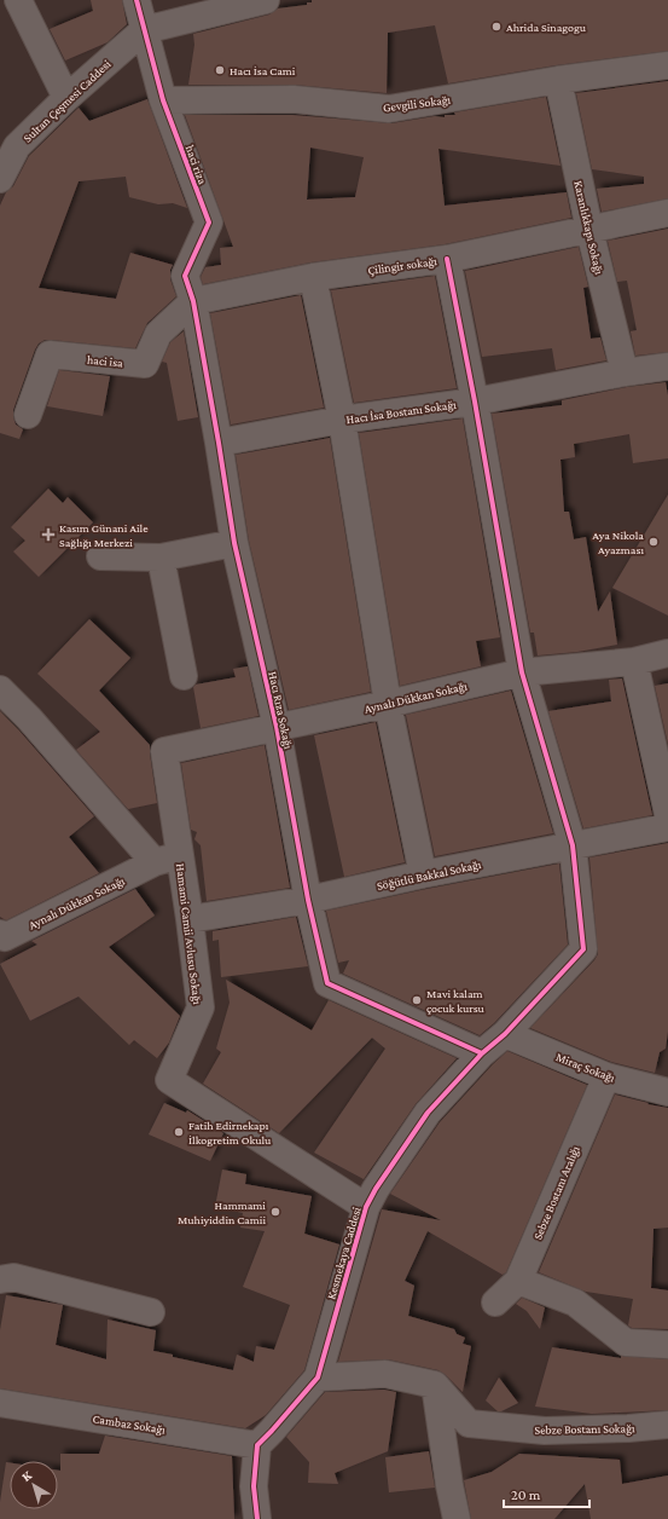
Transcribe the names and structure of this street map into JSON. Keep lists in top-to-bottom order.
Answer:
{
  "streets": {
    "street": [
      "Sultan Çeşmesi Caddesi",
      "Gevgili Sokağı",
      "haci riza",
      "Karanlıkkapı Sokağı",
      "Çilingir sokağı",
      "haci isa",
      "Hacı İsa Bostanı Sokağı",
      "Aynalı Dükkan Sokağı",
      "Hacı Rıza Sokağı",
      "Söğütlü Bakkal Sokağı",
      "Hamami Camii Avlusu Sokağı",
      "Miraç Sokağı",
      "Sebze Bostanı Aralığı",
      "Kesmekaya Caddesi",
      "Cambaz Sokağı",
      "Sebze Bostanı Sokağı"
    ]
  },
  "crossings": [
    ["Sultan Çeşmesi Caddesi", "haci riza"],
    ["Gevgili Sokağı", "haci riza"],
    ["Gevgili Sokağı", "Karanlıkkapı Sokağı"],
    ["haci riza", "Çilingir sokağı"],
    ["haci riza", "haci isa"],
    ["haci riza", "Hacı Rıza Sokağı"],
    ["Karanlıkkapı Sokağı", "Çilingir sokağı"],
    ["Karanlıkkapı Sokağı", "Hacı İsa Bostanı Sokağı"],
    ["Çilingir sokağı", "haci isa"],
    ["Çilingir sokağı", "Hacı Rıza Sokağı"],
    ["Çilingir sokağı", "Kesmekaya Caddesi"],
    ["haci isa", "Hacı Rıza Sokağı"],
    ["Hacı İsa Bostanı Sokağı", "Hacı Rıza Sokağı"],
    ["Hacı İsa Bostanı Sokağı", "Kesmekaya Caddesi"],
    ["Aynalı Dükkan Sokağı", "Hacı Rıza Sokağı"],
    ["Aynalı Dükkan Sokağı", "Hamami Camii Avlusu Sokağı"],
    ["Aynalı Dükkan Sokağı", "Kesmekaya Caddesi"],
    ["Hacı Rıza Sokağı", "Söğütlü Bakkal Sokağı"],
    ["Hacı Rıza Sokağı", "Kesmekaya Caddesi"],
    ["Söğütlü Bakkal Sokağı", "Hamami Camii Avlusu Sokağı"],
    ["Söğütlü Bakkal Sokağı", "Kesmekaya Caddesi"],
    ["Hamami Camii Avlusu Sokağı", "Kesmekaya Caddesi"],
    ["Miraç Sokağı", "Sebze Bostanı Aralığı"],
    ["Miraç Sokağı", "Kesmekaya Caddesi"],
    ["Kesmekaya Caddesi", "Cambaz Sokağı"]
  ],
  "places": {
    "other": [
      "Ahrida Sinagogu",
      "Hacı İsa Cami",
      "Aya Nikola Ayazması",
      "Mavi kalam çocuk kursu",
      "Fatih Edirnekapı İlkogretim Okulu",
      "Hammami Muhiyiddin Camii"
    ],
    "health": ["Kasım Günani Aile Sağlığı Merkezi"]
  },
  "scale_bar": "20 m",
  "north": "top left"
}
